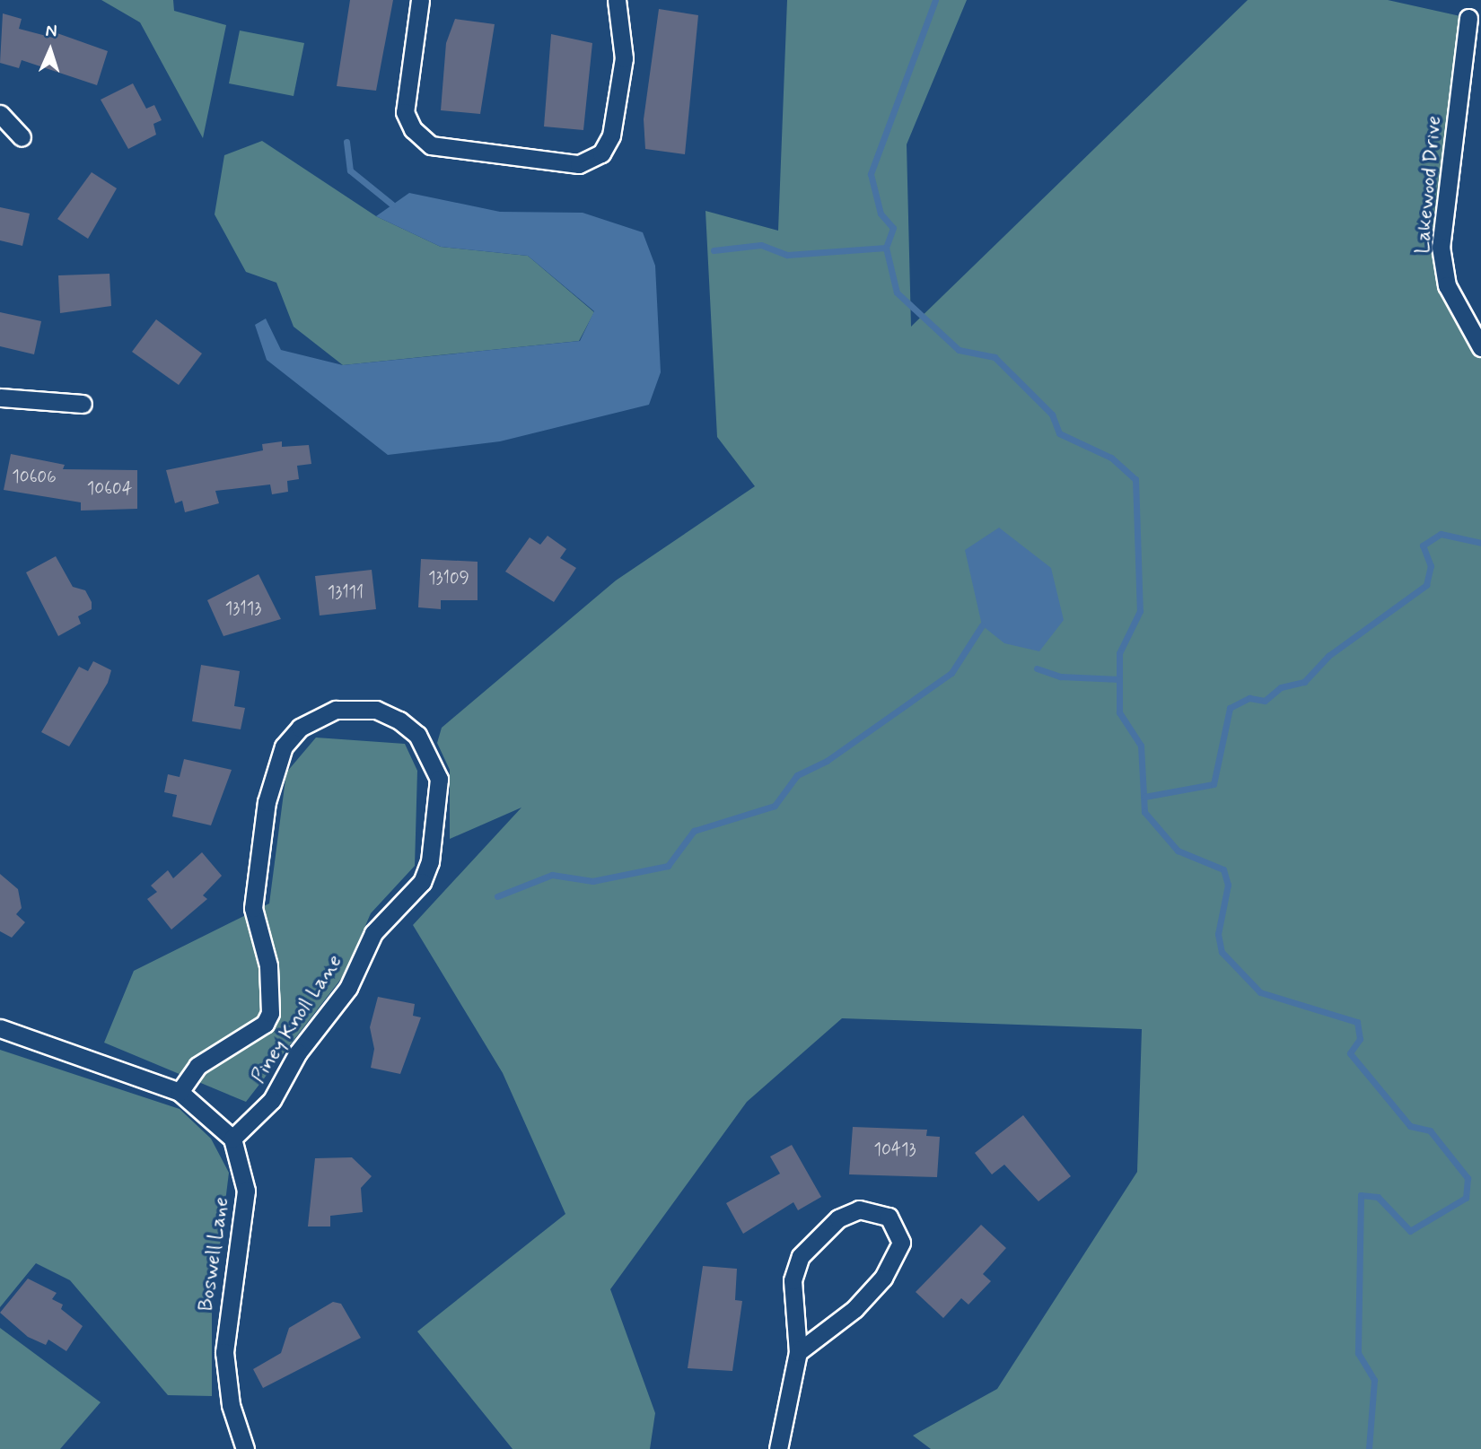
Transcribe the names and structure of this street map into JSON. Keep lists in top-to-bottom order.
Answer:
{
  "streets": {
    "street": ["Lakewood Drive", "Piney Knoll Lane", "Boswell Lane"]
  },
  "crossings": [
    ["Piney Knoll Lane", "Boswell Lane"]
  ],
  "house_numbers": [
    "10606",
    "10604",
    "13109",
    "13111",
    "13113",
    "10413"
  ],
  "north": "top"
}
